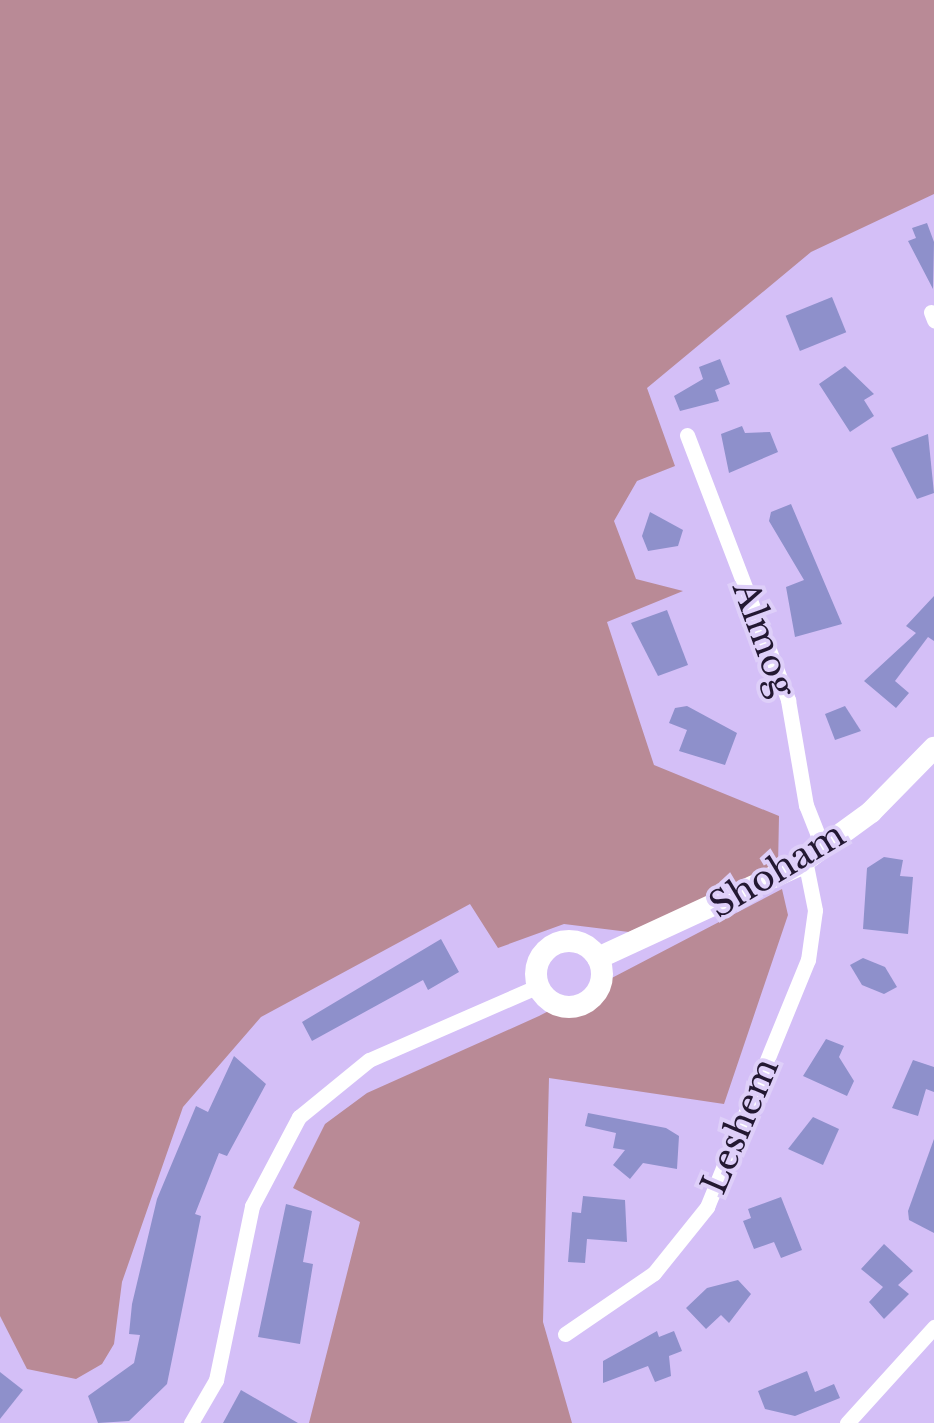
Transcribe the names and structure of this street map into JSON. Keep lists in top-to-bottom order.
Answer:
{
  "streets": {
    "street": ["Almog", "Shoham", "Leshem"]
  },
  "crossings": [
    ["Almog", "Shoham"],
    ["Almog", "Leshem"],
    ["Shoham", "Leshem"]
  ]
}
